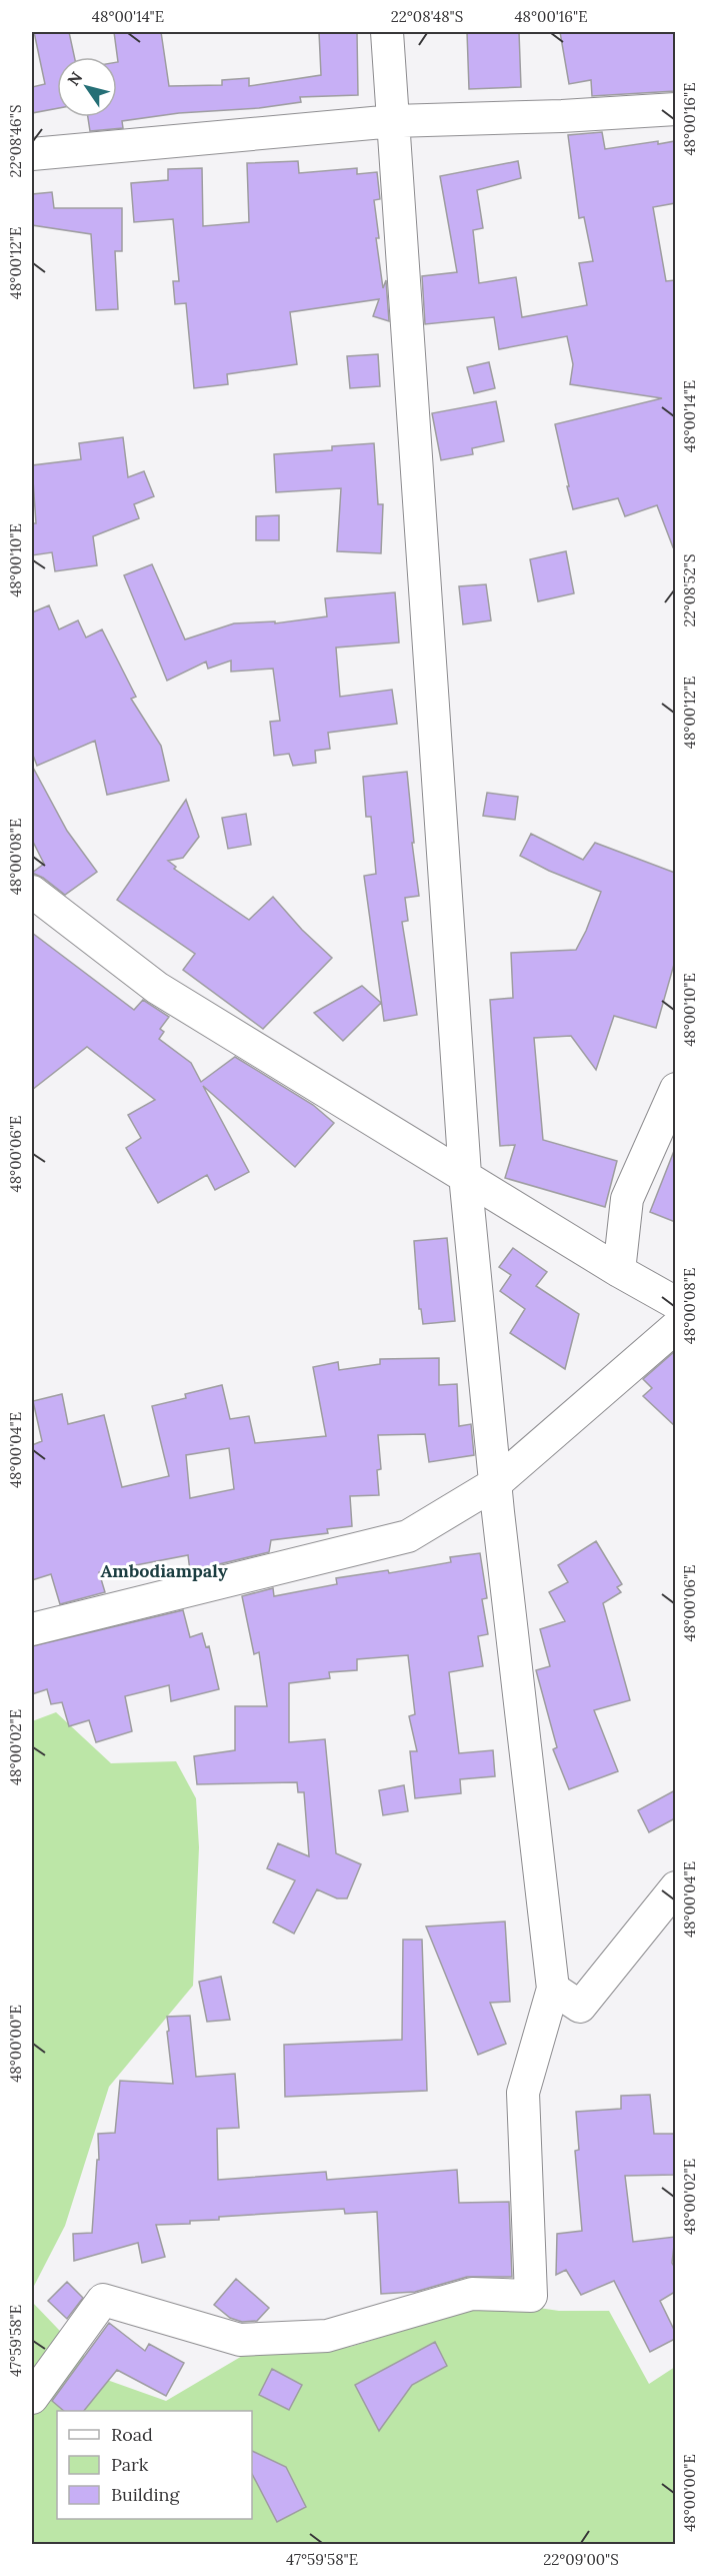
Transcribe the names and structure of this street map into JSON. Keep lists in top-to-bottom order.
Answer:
{
  "districts": ["Ambodiampaly"],
  "legend": ["Road", "Park", "Building"],
  "north": "top left",
  "coordinates": [
    "48°00'14\"E",
    "22°08'48\"S",
    "48°00'16\"E",
    "22°08'46\"S",
    "48°00'12\"E",
    "48°00'10\"E",
    "22°08'52\"S",
    "48°00'08\"E",
    "48°00'06\"E",
    "48°00'04\"E",
    "48°00'02\"E",
    "48°00'00\"E",
    "47°59'58\"E",
    "22°09'00\"S"
  ]
}
